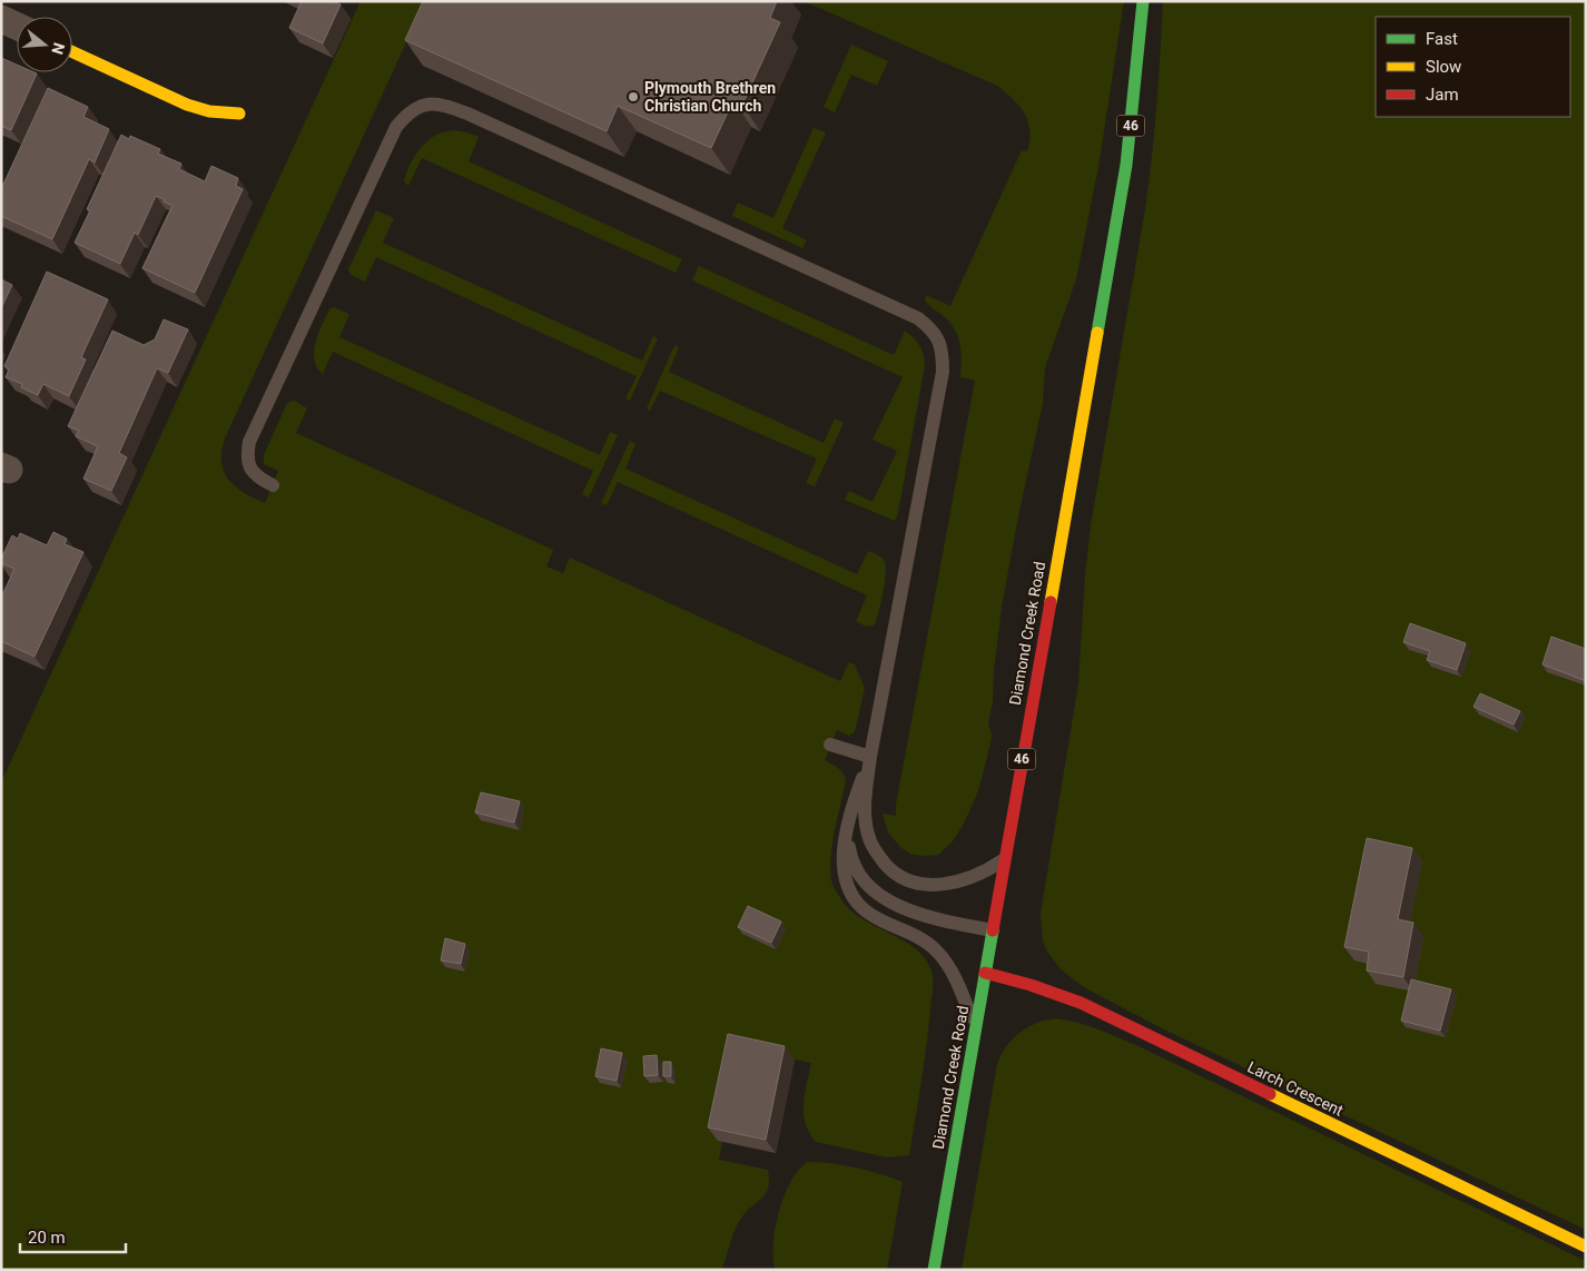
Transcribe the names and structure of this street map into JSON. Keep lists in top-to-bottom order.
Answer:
{
  "streets": {
    "main road": ["46", "Diamond Creek Road", "Larch Crescent"]
  },
  "crossings": [
    ["Diamond Creek Road", "Larch Crescent"]
  ],
  "places": ["Plymouth Brethren Christian Church"],
  "legend": ["Fast", "Slow", "Jam"],
  "scale_bar": "20 m",
  "north": "right"
}
